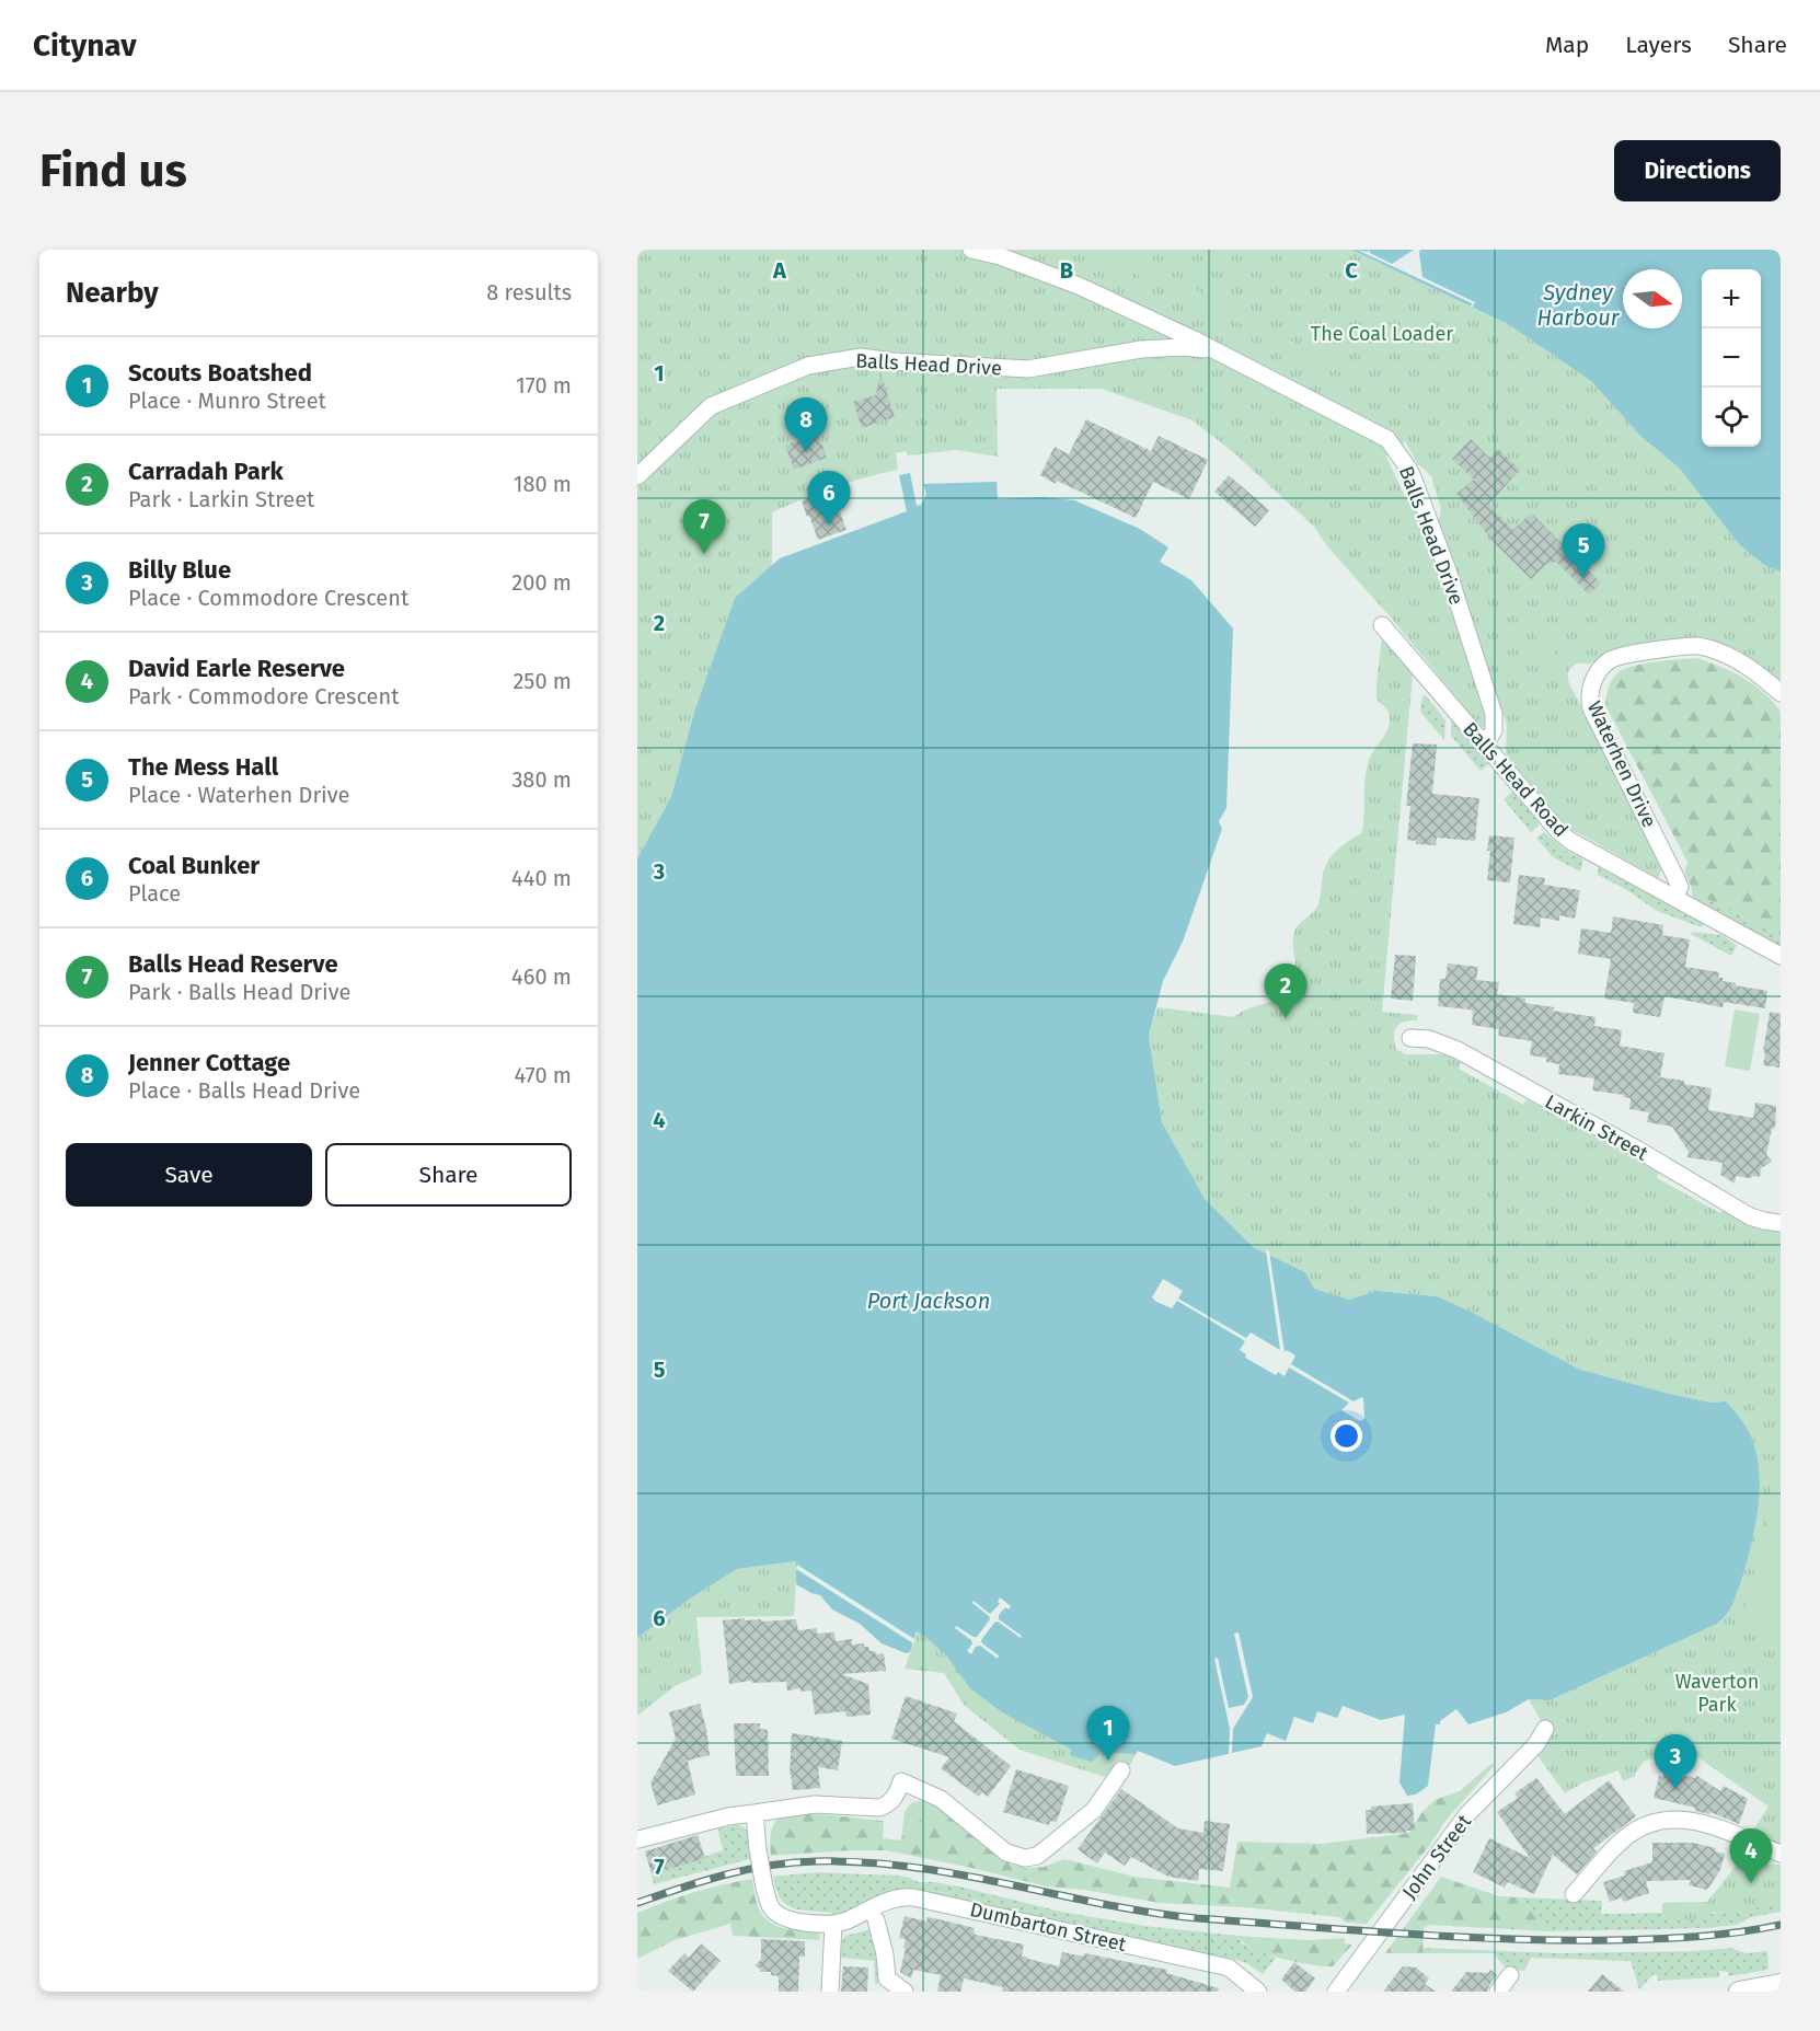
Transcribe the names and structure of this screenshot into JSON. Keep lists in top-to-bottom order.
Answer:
{
  "streets": {
    "street": [
      "Balls Head Drive",
      "Waterhen Drive",
      "Balls Head Road",
      "Larkin Street",
      "John Street",
      "Dumbarton Street"
    ]
  },
  "crossings": [
    ["Balls Head Drive", "Balls Head Road"],
    ["Waterhen Drive", "Balls Head Road"]
  ],
  "water": ["Sydney Harbour", "Port Jackson"],
  "parks": ["The Coal Loader", "Waverton Park"],
  "north": "right",
  "page": {
    "header": "Citynav",
    "nav": ["Map", "Layers", "Share"],
    "buttons": [
      "Directions",
      ["Save", "Share"]
    ],
    "title": "Find us",
    "heading": ["Nearby", "8 results"],
    "map_buttons": ["+", "−"],
    "list": [
      {
        "mark": "1",
        "name": "Scouts Boatshed",
        "note": "Place · Munro Street",
        "value": "170 m"
      },
      {
        "mark": "2",
        "name": "Carradah Park",
        "note": "Park · Larkin Street",
        "value": "180 m"
      },
      {
        "mark": "3",
        "name": "Billy Blue",
        "note": "Place · Commodore Crescent",
        "value": "200 m"
      },
      {
        "mark": "4",
        "name": "David Earle Reserve",
        "note": "Park · Commodore Crescent",
        "value": "250 m"
      },
      {
        "mark": "5",
        "name": "The Mess Hall",
        "note": "Place · Waterhen Drive",
        "value": "380 m"
      },
      {
        "mark": "6",
        "name": "Coal Bunker",
        "note": "Place",
        "value": "440 m"
      },
      {
        "mark": "7",
        "name": "Balls Head Reserve",
        "note": "Park · Balls Head Drive",
        "value": "460 m"
      },
      {
        "mark": "8",
        "name": "Jenner Cottage",
        "note": "Place · Balls Head Drive",
        "value": "470 m"
      }
    ],
    "pins": [
      "8",
      "6",
      "7",
      "5",
      "2",
      "1",
      "3",
      "4"
    ]
  },
  "grid": {
    "columns": ["A", "B", "C"],
    "rows": [
      "1",
      "2",
      "3",
      "4",
      "5",
      "6",
      "7"
    ]
  }
}
